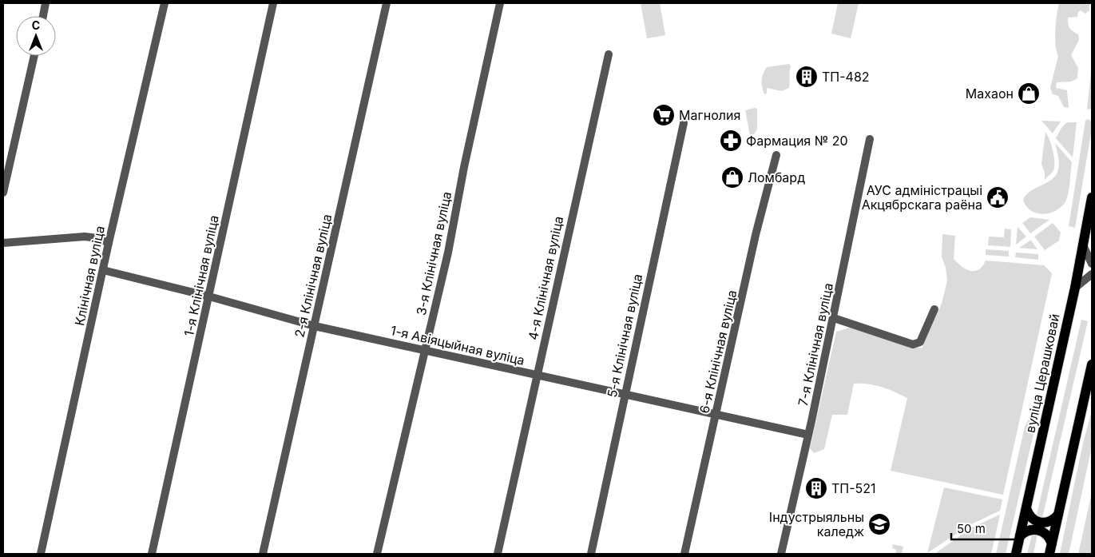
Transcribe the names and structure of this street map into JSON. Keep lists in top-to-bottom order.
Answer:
{
  "streets": {
    "main road": ["вуліца Церашковай"],
    "street": [
      "3-я Клінічная вуліца",
      "Клінічная вуліца",
      "1-я Клінічная вуліца",
      "2-я Клінічная вуліца",
      "4-я Клінічная вуліца",
      "5-я Клінічная вуліца",
      "7-я Клінічная вуліца",
      "1-я Авіяцыйная вуліца",
      "6-я Клінічная вуліца"
    ]
  },
  "crossings": [
    ["3-я Клінічная вуліца", "1-я Авіяцыйная вуліца"],
    ["Клінічная вуліца", "1-я Авіяцыйная вуліца"],
    ["1-я Клінічная вуліца", "1-я Авіяцыйная вуліца"],
    ["2-я Клінічная вуліца", "1-я Авіяцыйная вуліца"],
    ["4-я Клінічная вуліца", "1-я Авіяцыйная вуліца"],
    ["5-я Клінічная вуліца", "1-я Авіяцыйная вуліца"],
    ["7-я Клінічная вуліца", "1-я Авіяцыйная вуліца"],
    ["1-я Авіяцыйная вуліца", "6-я Клінічная вуліца"]
  ],
  "places": {
    "building": ["ТП-482", "ТП-521"],
    "shop": ["Махаон", "Ломбард"],
    "supermarket": ["Магнолия"],
    "pharmacy": ["Фармация № 20"],
    "public building": ["АУС адміністрацыі Акцябрскага раёна"],
    "school or university": ["Індустрыяльны каледж"]
  },
  "scale_bar": "50 m",
  "north": "top"
}
